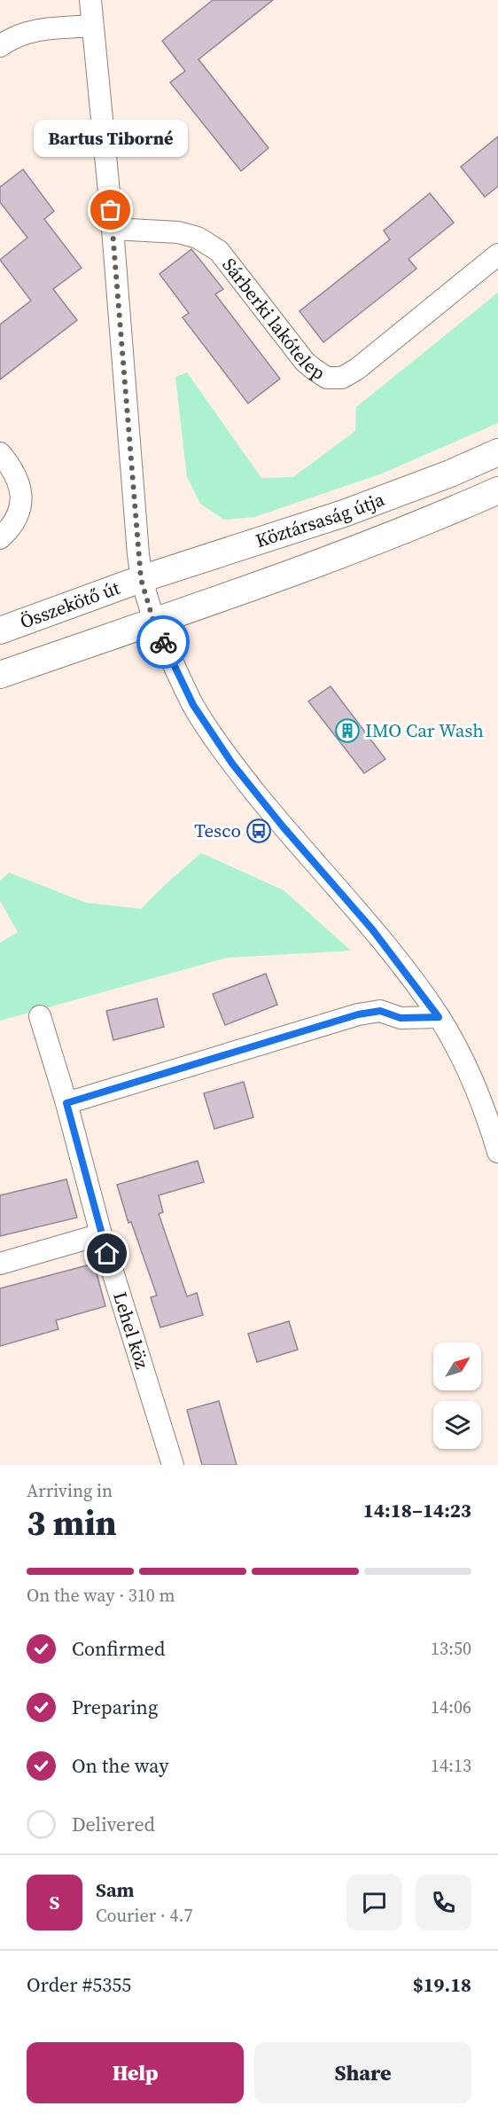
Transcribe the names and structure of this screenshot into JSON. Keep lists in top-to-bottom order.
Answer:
{
  "streets": {
    "street": [
      "Sárberki lakótelep",
      "Köztársaság útja",
      "Összekötő út",
      "Lehel köz"
    ]
  },
  "crossings": [
    ["Köztársaság útja", "Összekötő út"]
  ],
  "places": {
    "other": ["Bartus Tiborné"],
    "building": ["IMO Car Wash"],
    "bus stop": ["Tesco"]
  },
  "north": "top right",
  "page": {
    "bubble": "Bartus Tiborné",
    "heading": ["3 min", "Arriving in", "14:18–14:23"],
    "panel": [
      "Sam",
      "Courier · 4.7",
      "Order #5355",
      "$19.18"
    ],
    "bar": "On the way · 310 m",
    "list": [
      ["Confirmed", "13:50"],
      ["Preparing", "14:06"],
      ["On the way", "14:13"],
      "Delivered"
    ],
    "round": "S",
    "buttons": ["Help", "Share"]
  }
}
